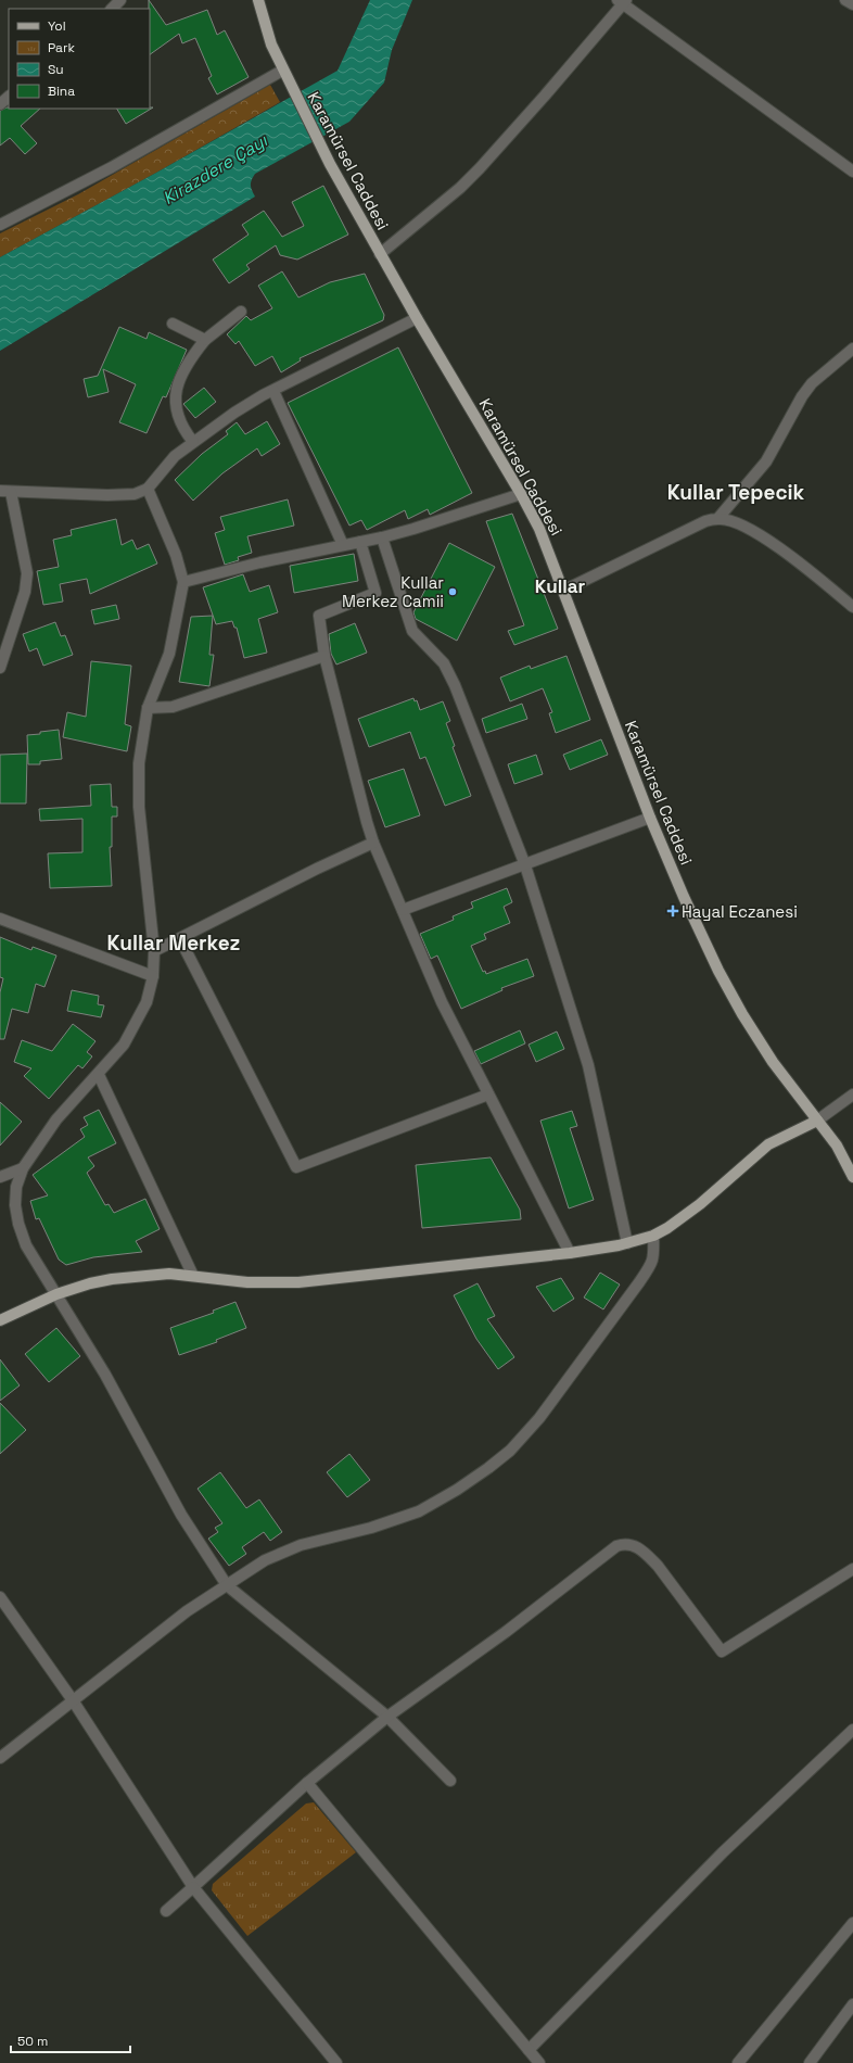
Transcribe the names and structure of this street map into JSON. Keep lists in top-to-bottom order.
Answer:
{
  "streets": {
    "main road": ["Karamürsel Caddesi"]
  },
  "districts": ["Kullar Tepecik", "Kullar", "Kullar Merkez"],
  "water": ["Kirazdere Çayı"],
  "places": {
    "other": ["Kullar Merkez Camii"],
    "health": ["Hayal Eczanesi"]
  },
  "legend": [
    "Yol",
    "Park",
    "Su",
    "Bina"
  ],
  "scale_bar": "50 m"
}
